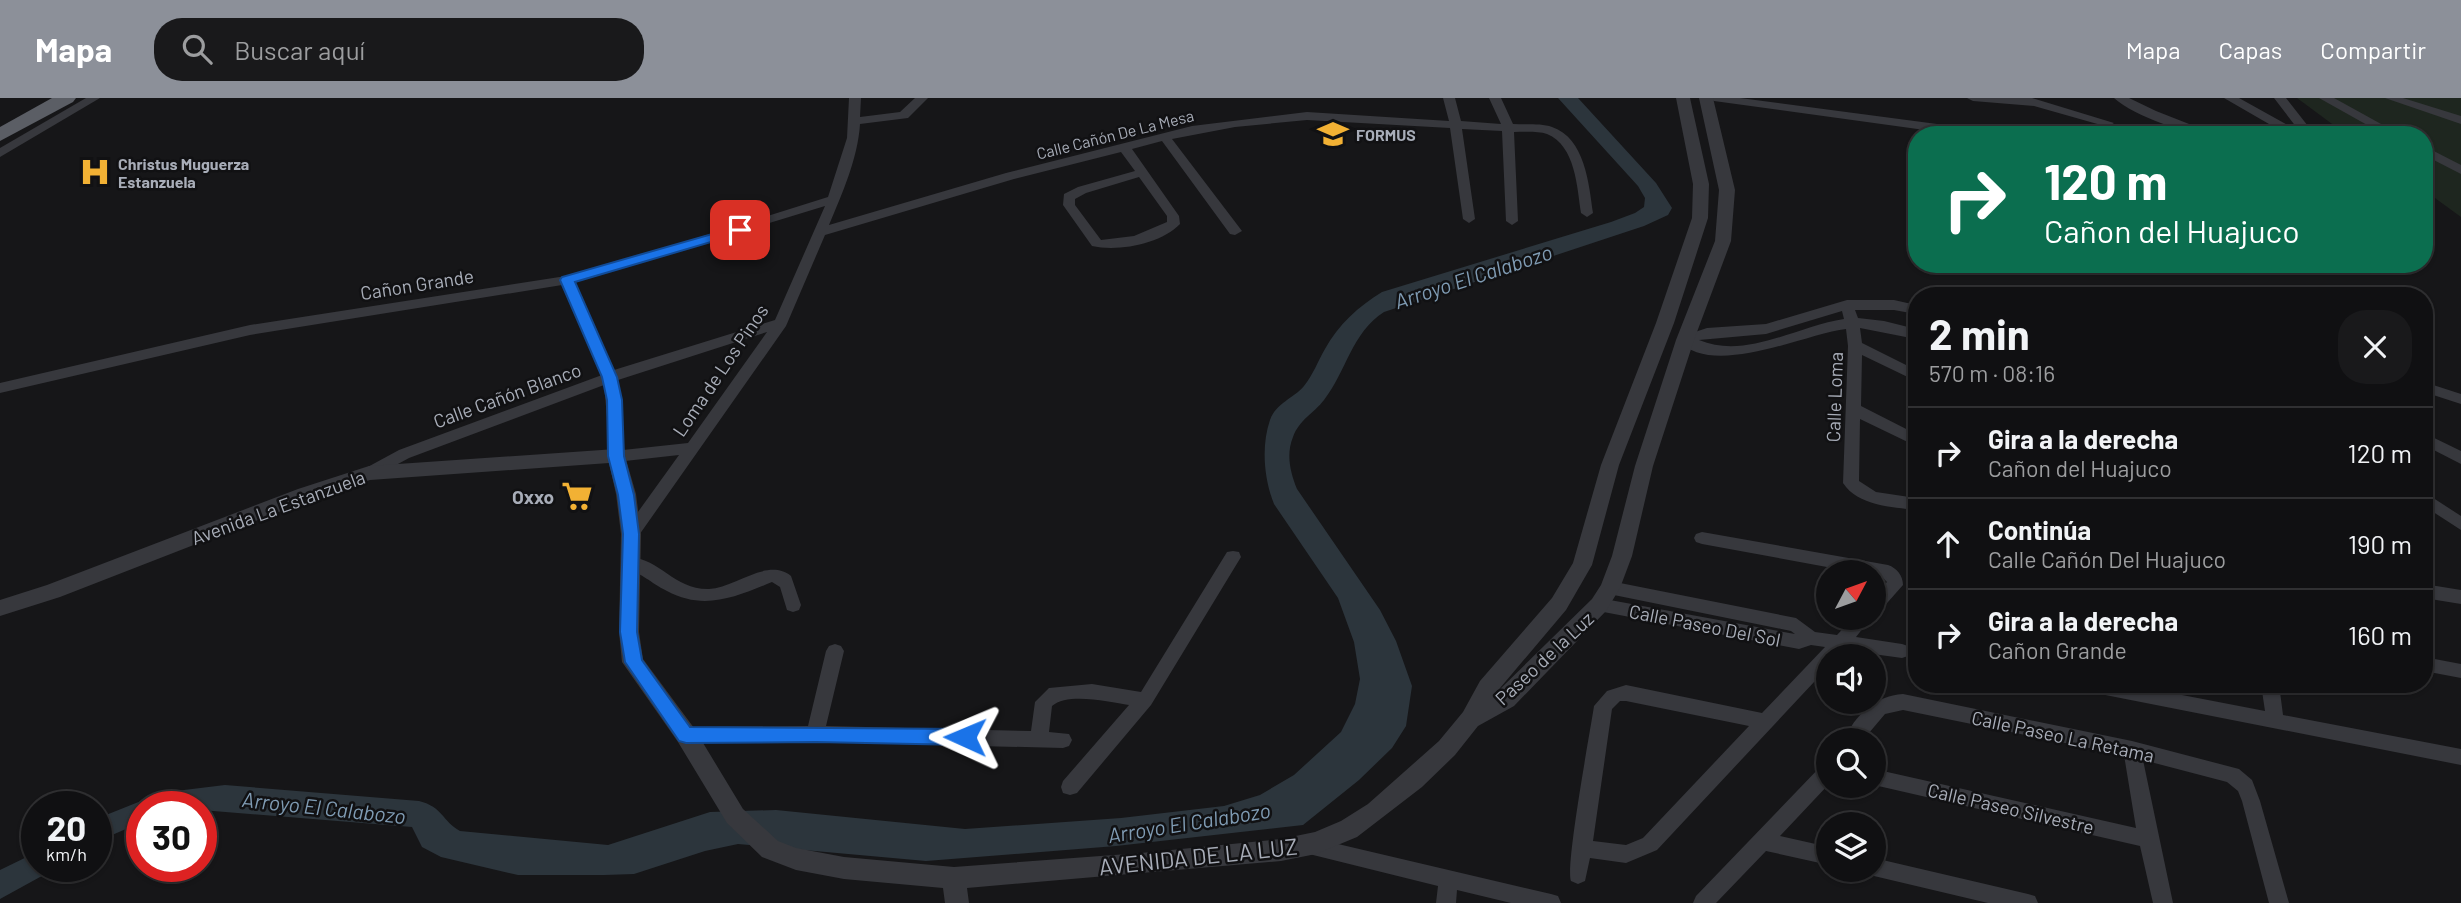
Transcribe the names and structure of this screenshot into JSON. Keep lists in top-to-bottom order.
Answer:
{
  "streets": {
    "street": [
      "Calle Cañón De La Mesa",
      "Cañon Grande",
      "Loma de Los Pinos",
      "Calle Cañón Blanco",
      "Calle Loma",
      "Avenida La Estanzuela",
      "Calle Paseo Del Sol",
      "Paseo de la Luz",
      "Calle Paseo La Retama",
      "Calle Paseo Silvestre",
      "AVENIDA DE LA LUZ"
    ]
  },
  "crossings": [
    ["Calle Cañón De La Mesa", "Loma de Los Pinos"],
    ["Cañon Grande", "Loma de Los Pinos"],
    ["Loma de Los Pinos", "Calle Cañón Blanco"],
    ["Loma de Los Pinos", "Avenida La Estanzuela"],
    ["Loma de Los Pinos", "AVENIDA DE LA LUZ"],
    ["Calle Cañón Blanco", "Avenida La Estanzuela"],
    ["Avenida La Estanzuela", "AVENIDA DE LA LUZ"],
    ["Calle Paseo Del Sol", "Paseo de la Luz"],
    ["Paseo de la Luz", "AVENIDA DE LA LUZ"]
  ],
  "water": ["Arroyo El Calabozo"],
  "places": {
    "school or university": ["FORMUS"],
    "hospital": ["Christus Muguerza Estanzuela"],
    "supermarket": ["Oxxo"]
  },
  "north": "top right",
  "page": {
    "header": "Mapa",
    "search": "Buscar aquí",
    "nav": ["Mapa", "Capas", "Compartir"],
    "turn": ["120 m", "Cañon del Huajuco"],
    "heading": ["2 min", "570 m · 08:16"],
    "list": [
      {
        "name": "Gira a la derecha",
        "note": "Cañon del Huajuco",
        "value": "120 m"
      },
      {
        "name": "Continúa",
        "note": "Calle Cañón Del Huajuco",
        "value": "190 m"
      },
      {
        "name": "Gira a la derecha",
        "note": "Cañon Grande",
        "value": "160 m"
      }
    ],
    "speed": "20 km/h",
    "limit": "30"
  }
}
